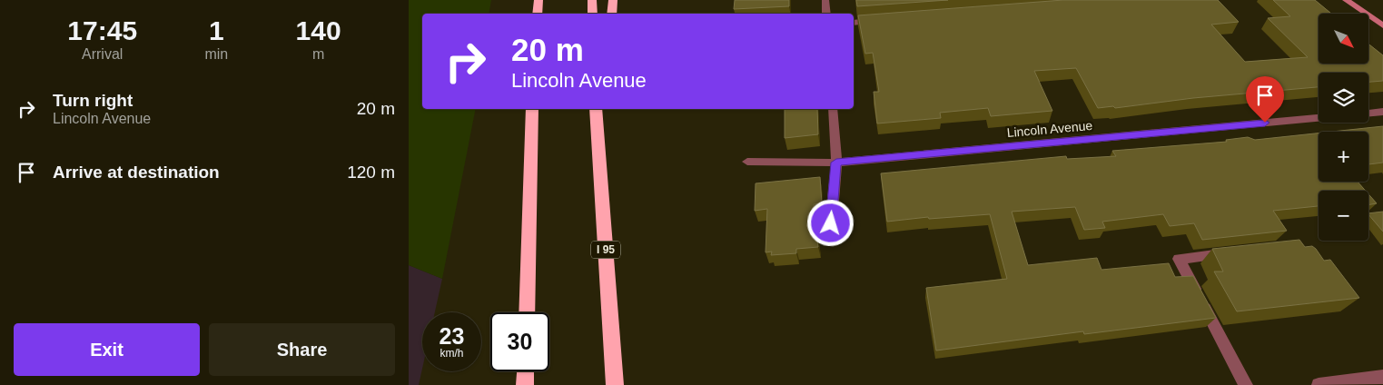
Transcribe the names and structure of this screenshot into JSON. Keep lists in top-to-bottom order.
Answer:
{
  "streets": {
    "highway": ["I 95"],
    "street": ["Lincoln Avenue"]
  },
  "north": "bottom right",
  "page": {
    "eta": [
      "17:45",
      "Arrival",
      "1",
      "min",
      "140",
      "m"
    ],
    "map_buttons": ["+", "−"],
    "turn": ["20 m", "Lincoln Avenue"],
    "list": [
      {
        "name": "Turn right",
        "note": "Lincoln Avenue",
        "value": "20 m"
      },
      {
        "name": "Arrive at destination",
        "value": "120 m"
      }
    ],
    "speed": "23 km/h",
    "limit": "30",
    "buttons": ["Exit", "Share"]
  }
}
